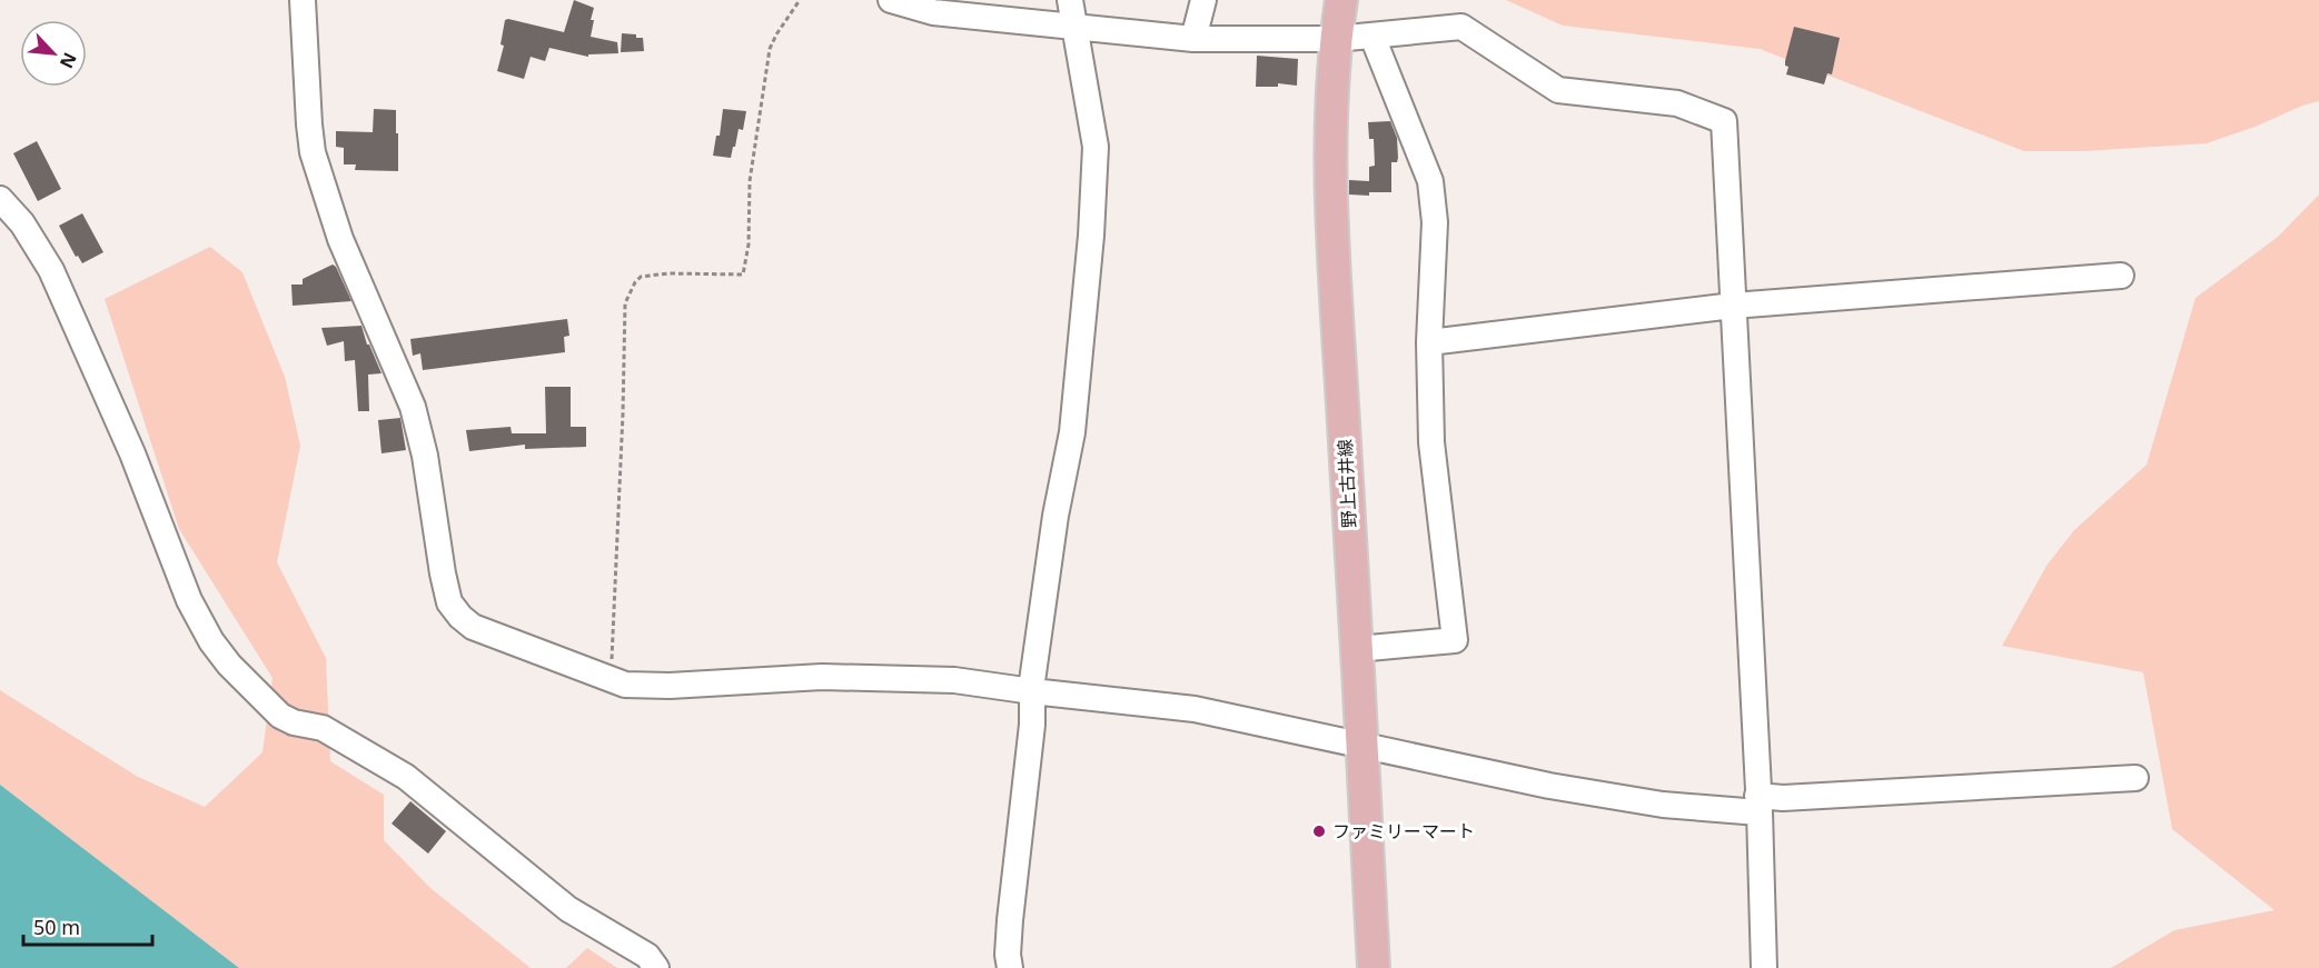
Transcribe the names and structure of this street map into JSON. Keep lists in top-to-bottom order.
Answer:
{
  "streets": {
    "main road": ["野上古井線"]
  },
  "places": ["ファミリーマート"],
  "scale_bar": "50 m",
  "north": "bottom right"
}
